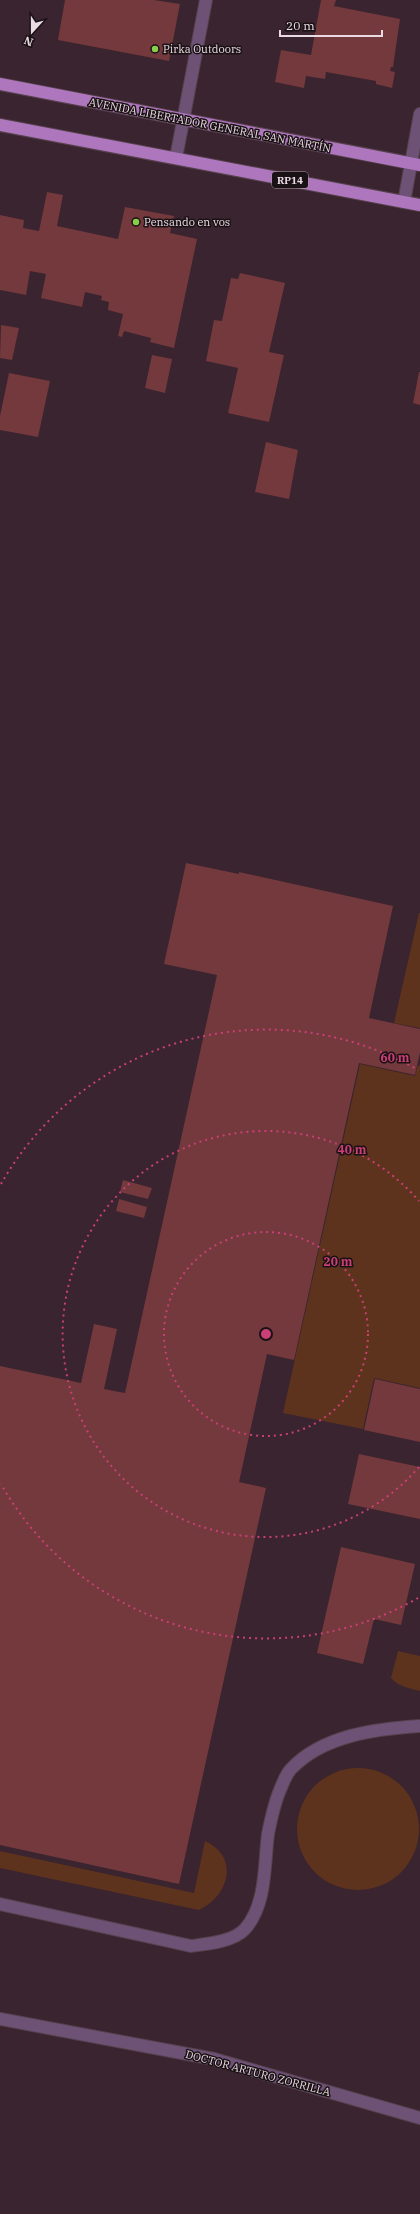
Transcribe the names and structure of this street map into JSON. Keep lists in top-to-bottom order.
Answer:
{
  "streets": {
    "main road": ["AVENIDA LIBERTADOR GENERAL SAN MARTÍN", "RP14"],
    "street": ["DOCTOR ARTURO ZORRILLA"]
  },
  "places": ["Pirka Outdoors", "Pensando en vos"],
  "scale_bar": "20 m",
  "north": "bottom",
  "rings": ["60 m", "40 m", "20 m"]
}
